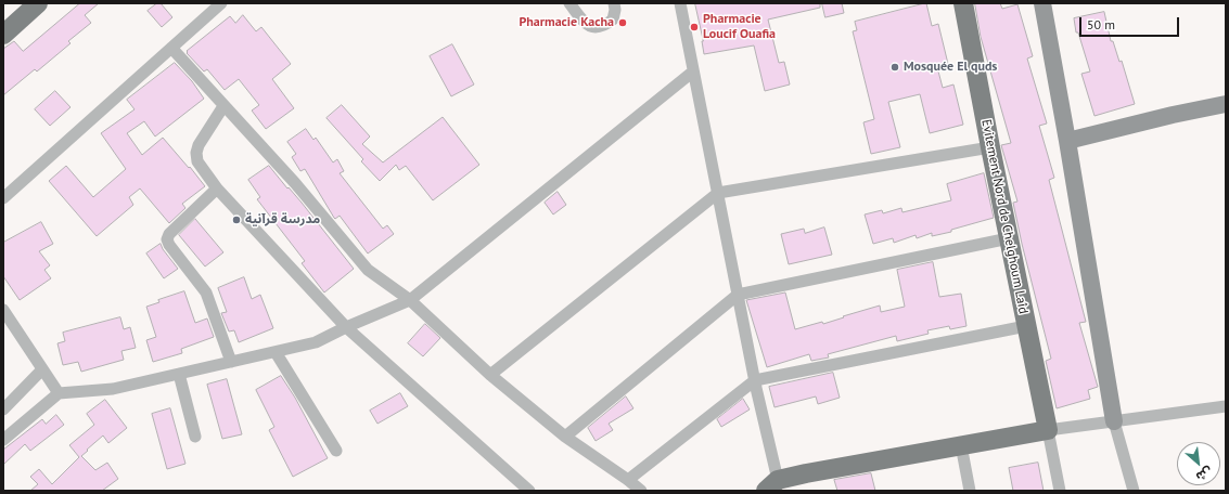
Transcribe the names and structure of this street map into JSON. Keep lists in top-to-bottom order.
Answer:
{
  "streets": {
    "main road": ["Evitement Nord de Chelghoum Laîd"]
  },
  "places": [
    "Pharmacie Kacha",
    "Pharmacie Loucif Ouafia",
    "Mosquée El quds",
    "مدرسة قرآنية"
  ],
  "scale_bar": "50 m",
  "north": "bottom right"
}
